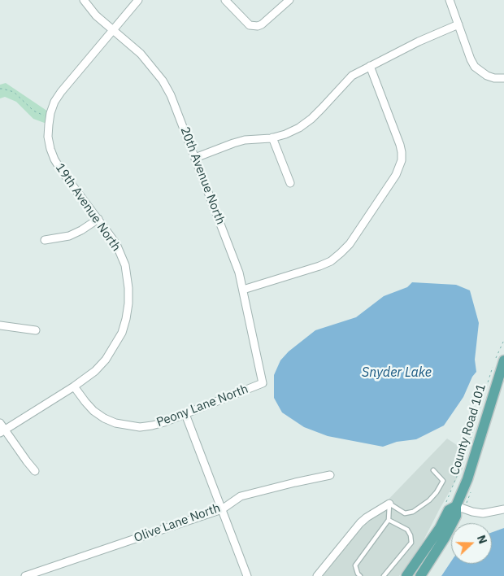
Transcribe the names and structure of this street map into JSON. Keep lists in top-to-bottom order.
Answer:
{
  "streets": {
    "main road": ["County Road 101"],
    "street": [
      "20th Avenue North",
      "19th Avenue North",
      "Peony Lane North",
      "Olive Lane North"
    ]
  },
  "crossings": [
    ["20th Avenue North", "19th Avenue North"],
    ["20th Avenue North", "Peony Lane North"],
    ["19th Avenue North", "Peony Lane North"]
  ],
  "water": ["Snyder Lake"],
  "north": "right"
}
